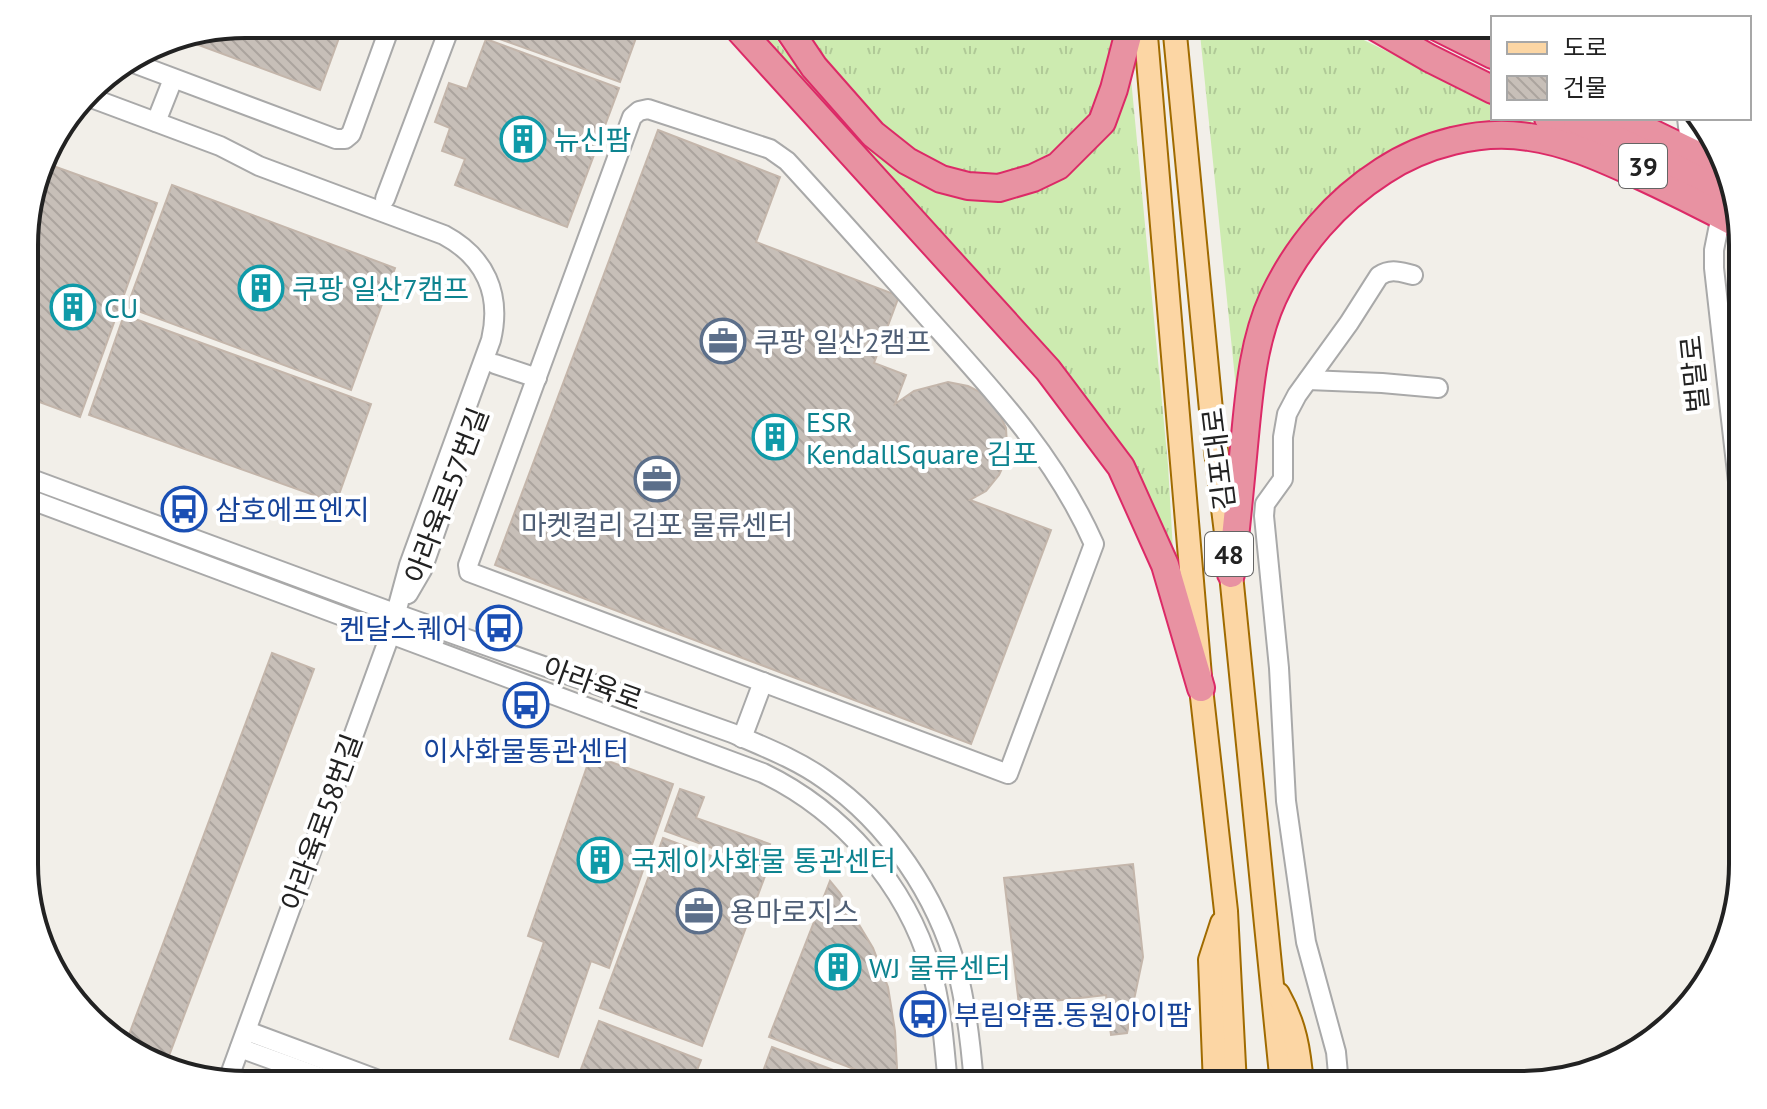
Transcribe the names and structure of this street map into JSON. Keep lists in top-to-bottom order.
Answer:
{
  "streets": {
    "highway": ["39"],
    "main road": ["김포대로", "48"],
    "street": [
      "벌말로",
      "아라육로57번길",
      "아라육로",
      "아라육로58번길"
    ]
  },
  "crossings": [
    ["아라육로57번길", "아라육로"],
    ["아라육로57번길", "아라육로58번길"],
    ["아라육로", "아라육로58번길"]
  ],
  "places": {
    "building": [
      "뉴신팜",
      "쿠팡 일산7캠프",
      "CU",
      "ESR KendallSquare 김포",
      "국제이사화물 통관센터",
      "WJ 물류센터"
    ],
    "office": ["쿠팡 일산2캠프", "마켓컬리 김포 물류센터", "용마로지스"],
    "bus stop": [
      "삼호에프엔지",
      "켄달스퀘어",
      "이사화물통관센터",
      "부림약품.동원아이팜"
    ]
  },
  "legend": ["도로", "건물"]
}
